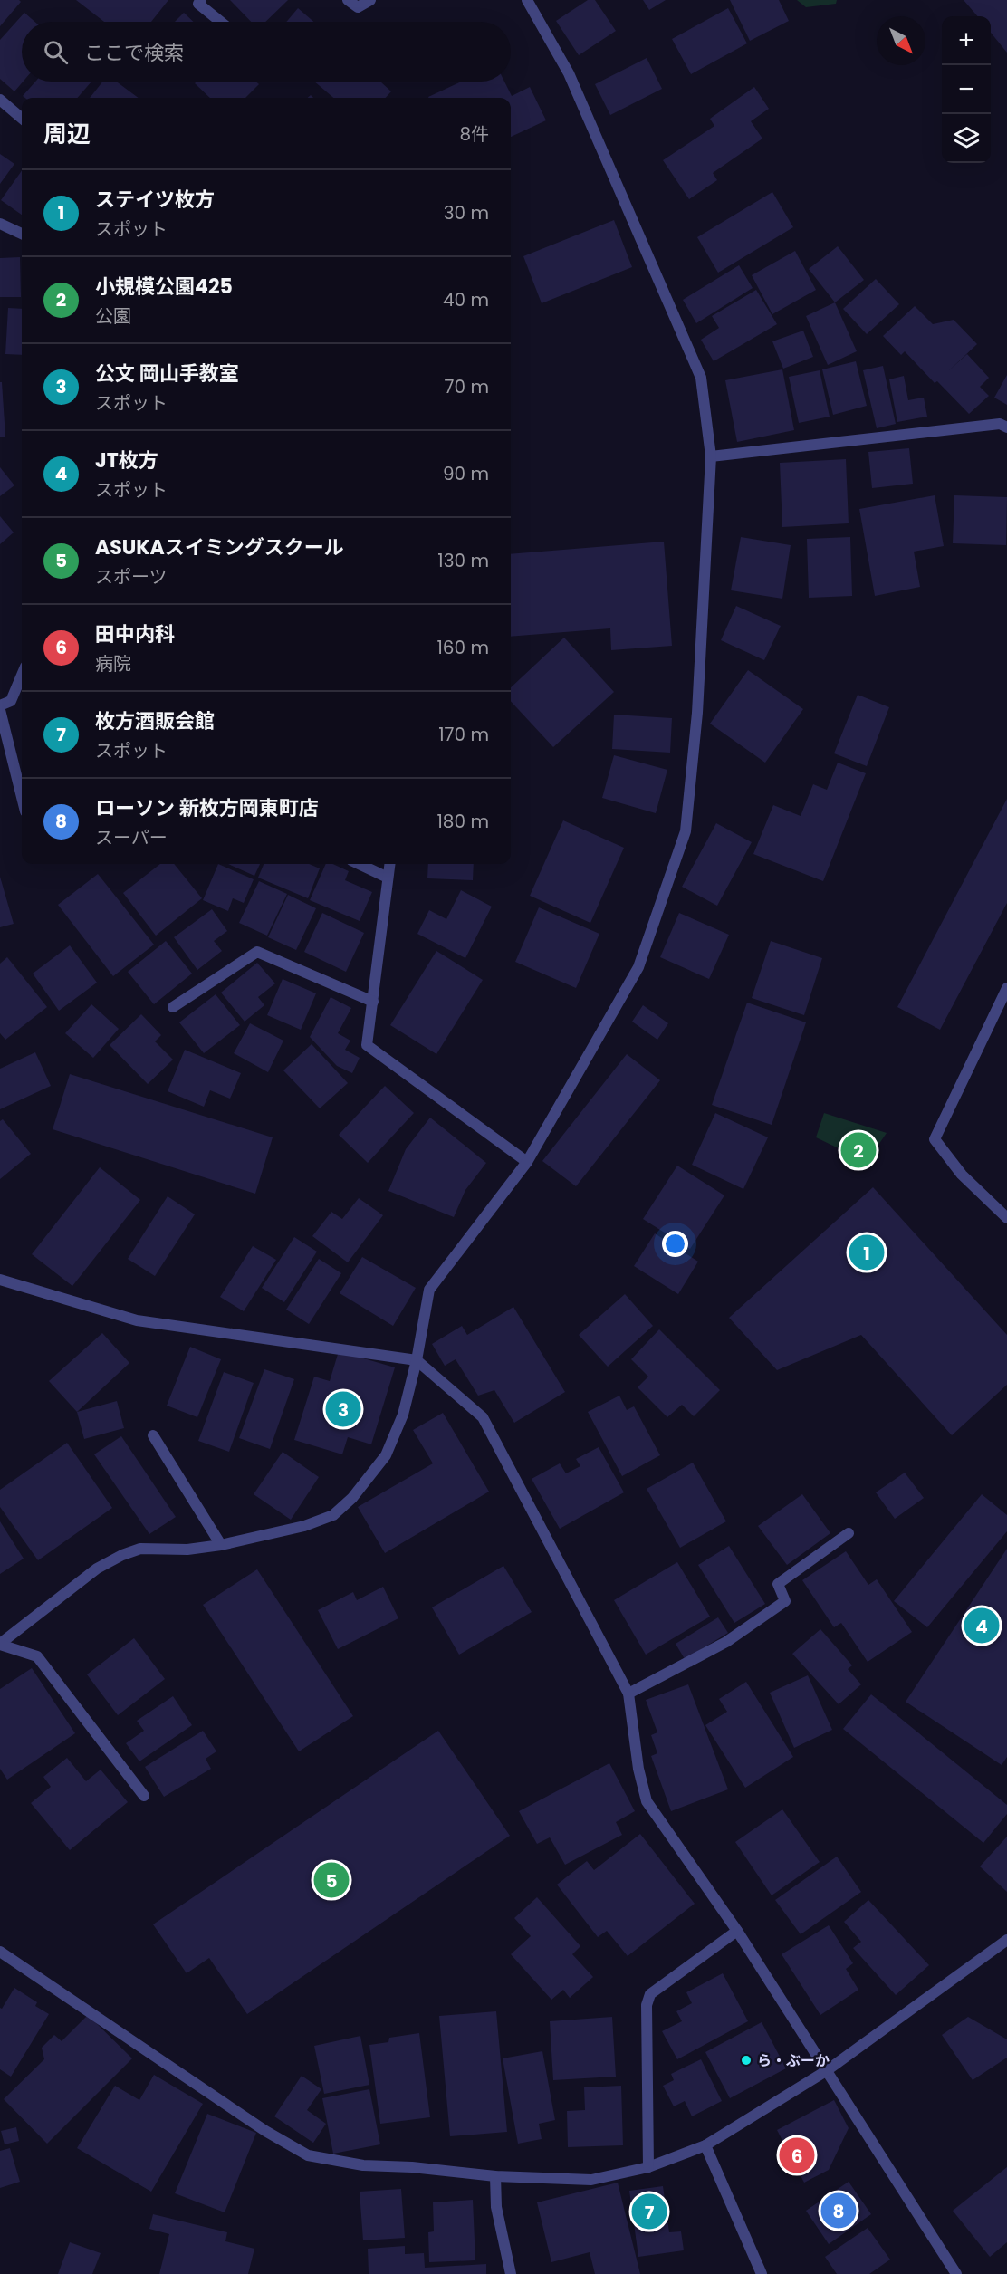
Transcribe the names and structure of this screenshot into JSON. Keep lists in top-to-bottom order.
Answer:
{
  "places": ["ら・ぶーか"],
  "north": "bottom right",
  "page": {
    "map_buttons": ["+", "−"],
    "search": "ここで検索",
    "heading": ["周辺", "8件"],
    "list": [
      {
        "mark": "1",
        "name": "ステイツ枚方",
        "note": "スポット",
        "value": "30 m"
      },
      {
        "mark": "2",
        "name": "小規模公園425",
        "note": "公園",
        "value": "40 m"
      },
      {
        "mark": "3",
        "name": "公文 岡山手教室",
        "note": "スポット",
        "value": "70 m"
      },
      {
        "mark": "4",
        "name": "JT枚方",
        "note": "スポット",
        "value": "90 m"
      },
      {
        "mark": "5",
        "name": "ASUKAスイミングスクール",
        "note": "スポーツ",
        "value": "130 m"
      },
      {
        "mark": "6",
        "name": "田中内科",
        "note": "病院",
        "value": "160 m"
      },
      {
        "mark": "7",
        "name": "枚方酒販会館",
        "note": "スポット",
        "value": "170 m"
      },
      {
        "mark": "8",
        "name": "ローソン 新枚方岡東町店",
        "note": "スーパー",
        "value": "180 m"
      }
    ],
    "pins": [
      "2",
      "1",
      "3",
      "4",
      "5",
      "6",
      "8",
      "7"
    ]
  }
}
